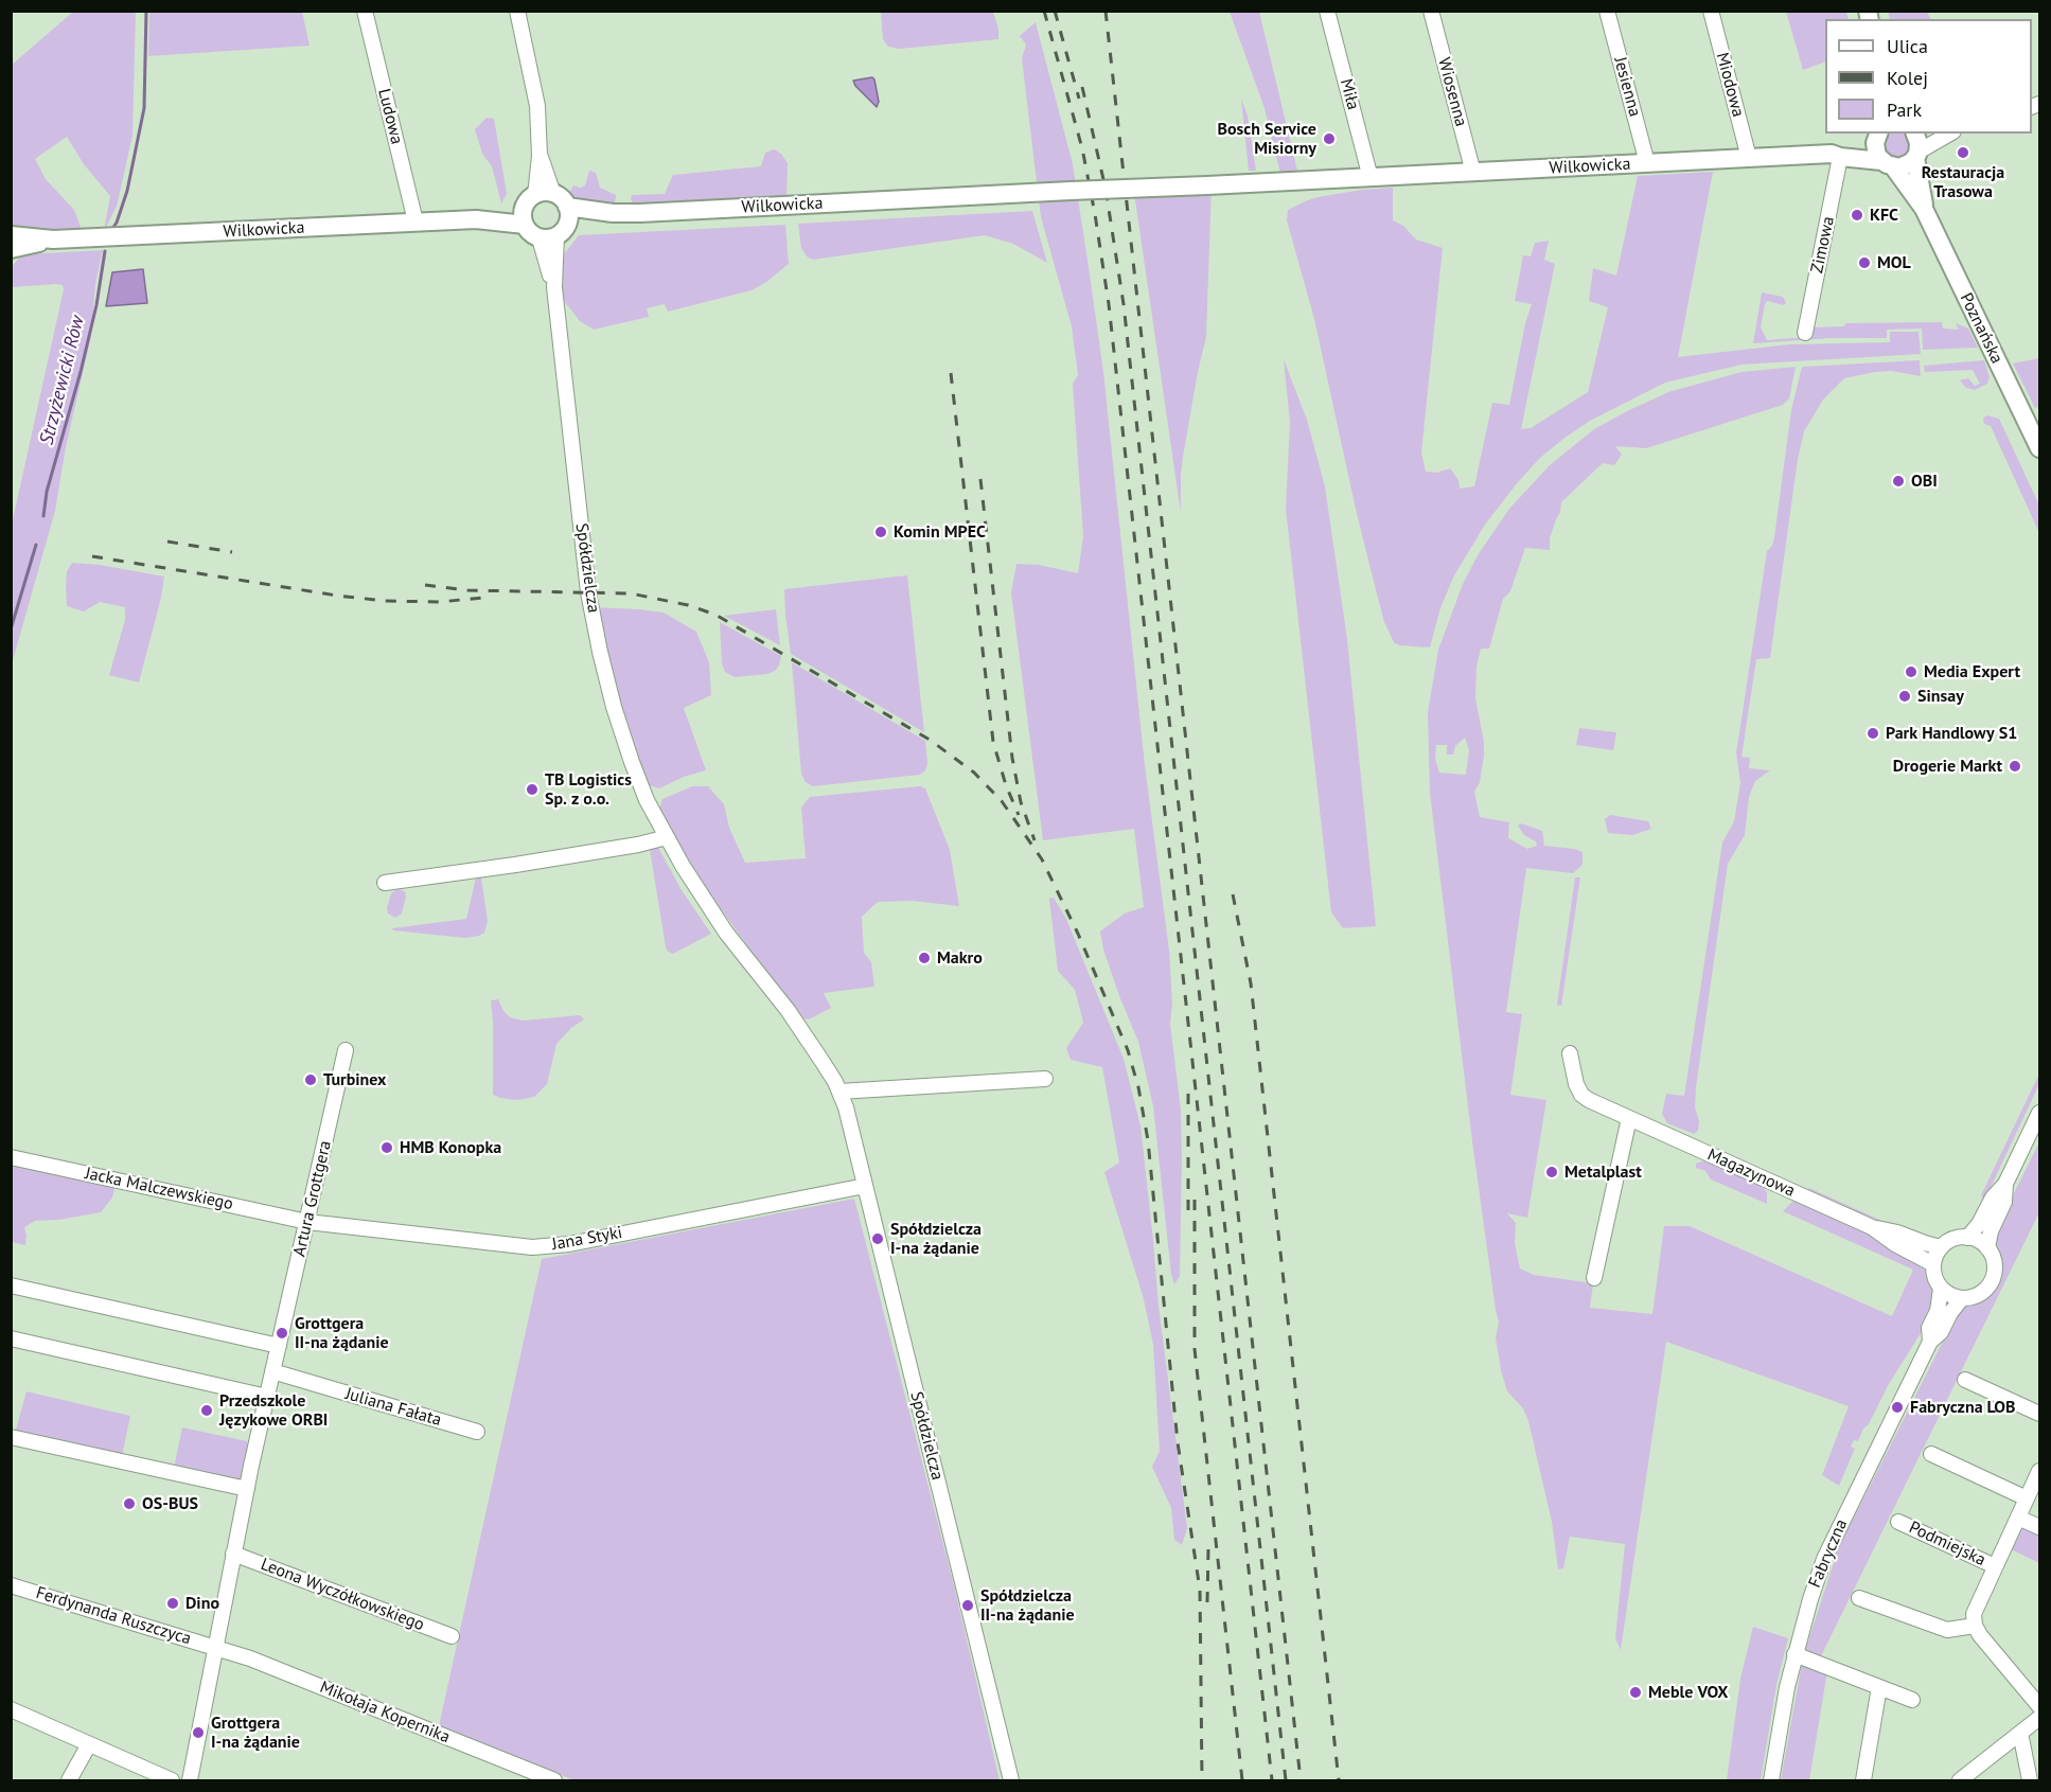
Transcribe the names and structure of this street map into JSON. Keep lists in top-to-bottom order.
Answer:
{
  "streets": {
    "main road": ["Wilkowicka", "Poznańska"],
    "street": [
      "Miodowa",
      "Jesienna",
      "Wiosenna",
      "Miła",
      "Ludowa",
      "Zimowa",
      "Spółdzielcza",
      "Magazynowa",
      "Jacka Malczewskiego",
      "Artura Grottgera",
      "Jana Styki",
      "Juliana Fałata",
      "Podmiejska",
      "Fabryczna",
      "Leona Wyczółkowskiego",
      "Ferdynanda Ruszczyca",
      "Mikołaja Kopernika"
    ]
  },
  "crossings": [
    ["Miodowa", "Wilkowicka"],
    ["Jesienna", "Wilkowicka"],
    ["Wiosenna", "Wilkowicka"],
    ["Miła", "Wilkowicka"],
    ["Ludowa", "Wilkowicka"],
    ["Wilkowicka", "Zimowa"],
    ["Wilkowicka", "Poznańska"],
    ["Wilkowicka", "Spółdzielcza"],
    ["Spółdzielcza", "Jana Styki"],
    ["Magazynowa", "Fabryczna"],
    ["Jacka Malczewskiego", "Artura Grottgera"],
    ["Jacka Malczewskiego", "Jana Styki"],
    ["Artura Grottgera", "Jana Styki"],
    ["Artura Grottgera", "Juliana Fałata"],
    ["Artura Grottgera", "Leona Wyczółkowskiego"],
    ["Artura Grottgera", "Ferdynanda Ruszczyca"],
    ["Artura Grottgera", "Mikołaja Kopernika"],
    ["Ferdynanda Ruszczyca", "Mikołaja Kopernika"]
  ],
  "water": ["Strzyżewicki Rów"],
  "places": [
    "Bosch Service Misiorny",
    "Restauracja Trasowa",
    "KFC",
    "MOL",
    "OBI",
    "Komin MPEC",
    "Media Expert",
    "Sinsay",
    "Park Handlowy S1",
    "Drogerie Markt",
    "TB Logistics Sp. z o.o.",
    "Makro",
    "Turbinex",
    "HMB Konopka",
    "Metalplast",
    "Spółdzielcza I-na żądanie",
    "Grottgera II-na żądanie",
    "Fabryczna LOB",
    "Przedszkole Językowe ORBI",
    "OS-BUS",
    "Dino",
    "Spółdzielcza II-na żądanie",
    "Meble VOX",
    "Grottgera I-na żądanie"
  ],
  "legend": ["Ulica", "Kolej", "Park"]
}
